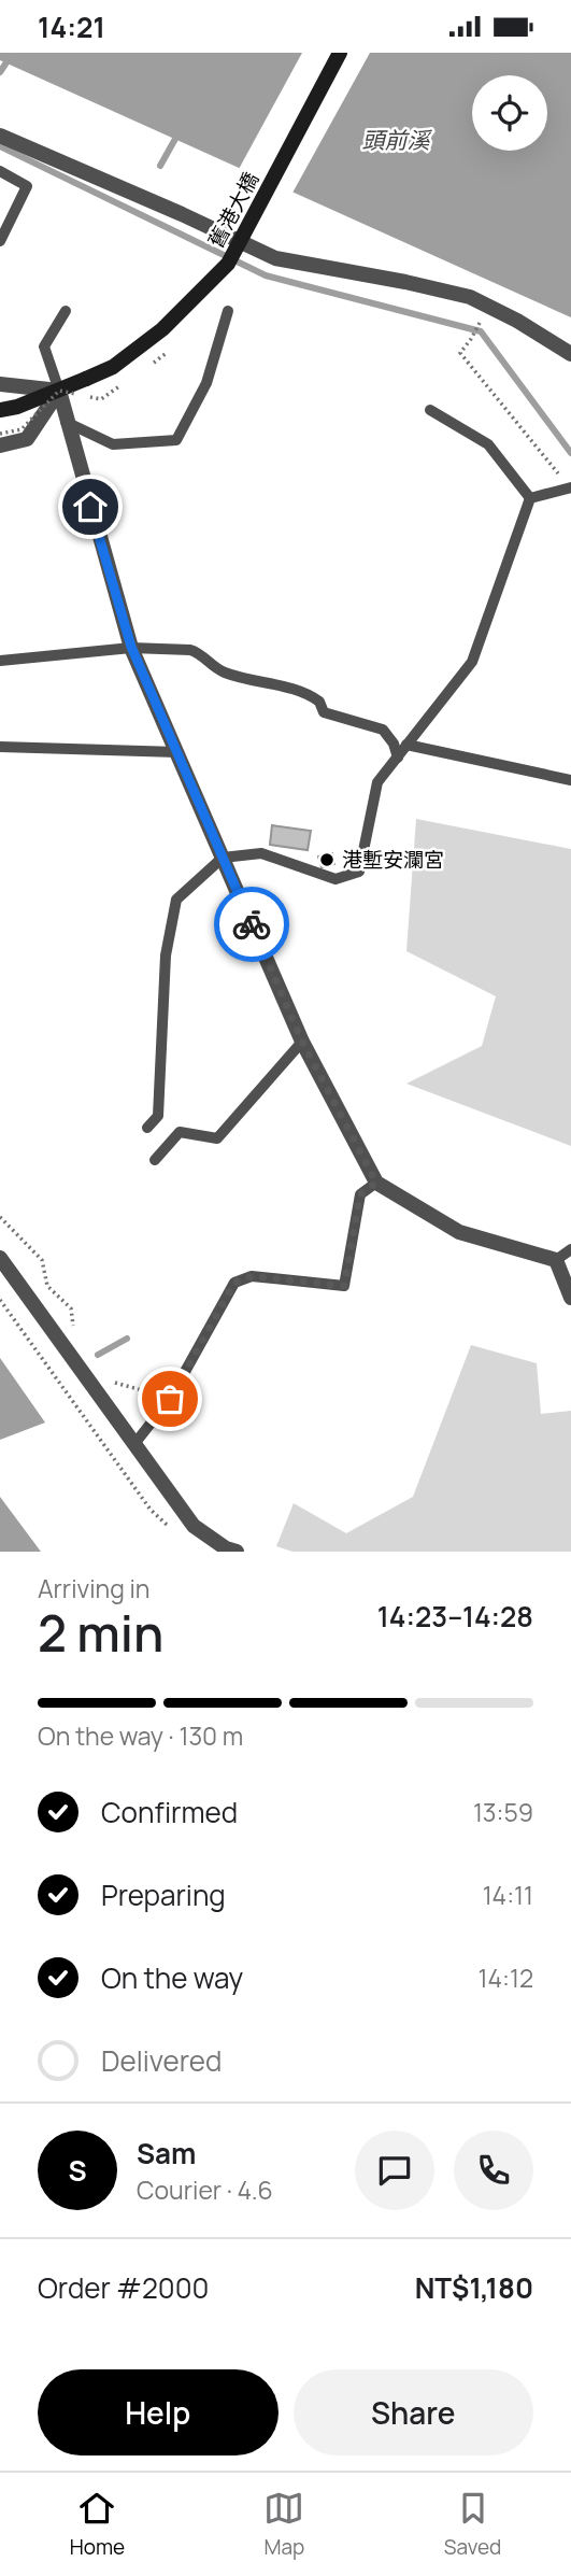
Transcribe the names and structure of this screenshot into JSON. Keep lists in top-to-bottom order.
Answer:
{
  "streets": {
    "main road": ["舊港大橋"]
  },
  "water": ["頭前溪"],
  "places": ["港塹安瀾宮"],
  "page": {
    "status": "14:21",
    "heading": ["2 min", "Arriving in", "14:23–14:28"],
    "panel": [
      "Sam",
      "Courier · 4.6",
      "Order #2000",
      "NT$1,180"
    ],
    "bar": "On the way · 130 m",
    "list": [
      ["Confirmed", "13:59"],
      ["Preparing", "14:11"],
      ["On the way", "14:12"],
      "Delivered"
    ],
    "round": "S",
    "buttons": ["Help", "Share"],
    "tabs": ["Home", "Map", "Saved"]
  }
}
